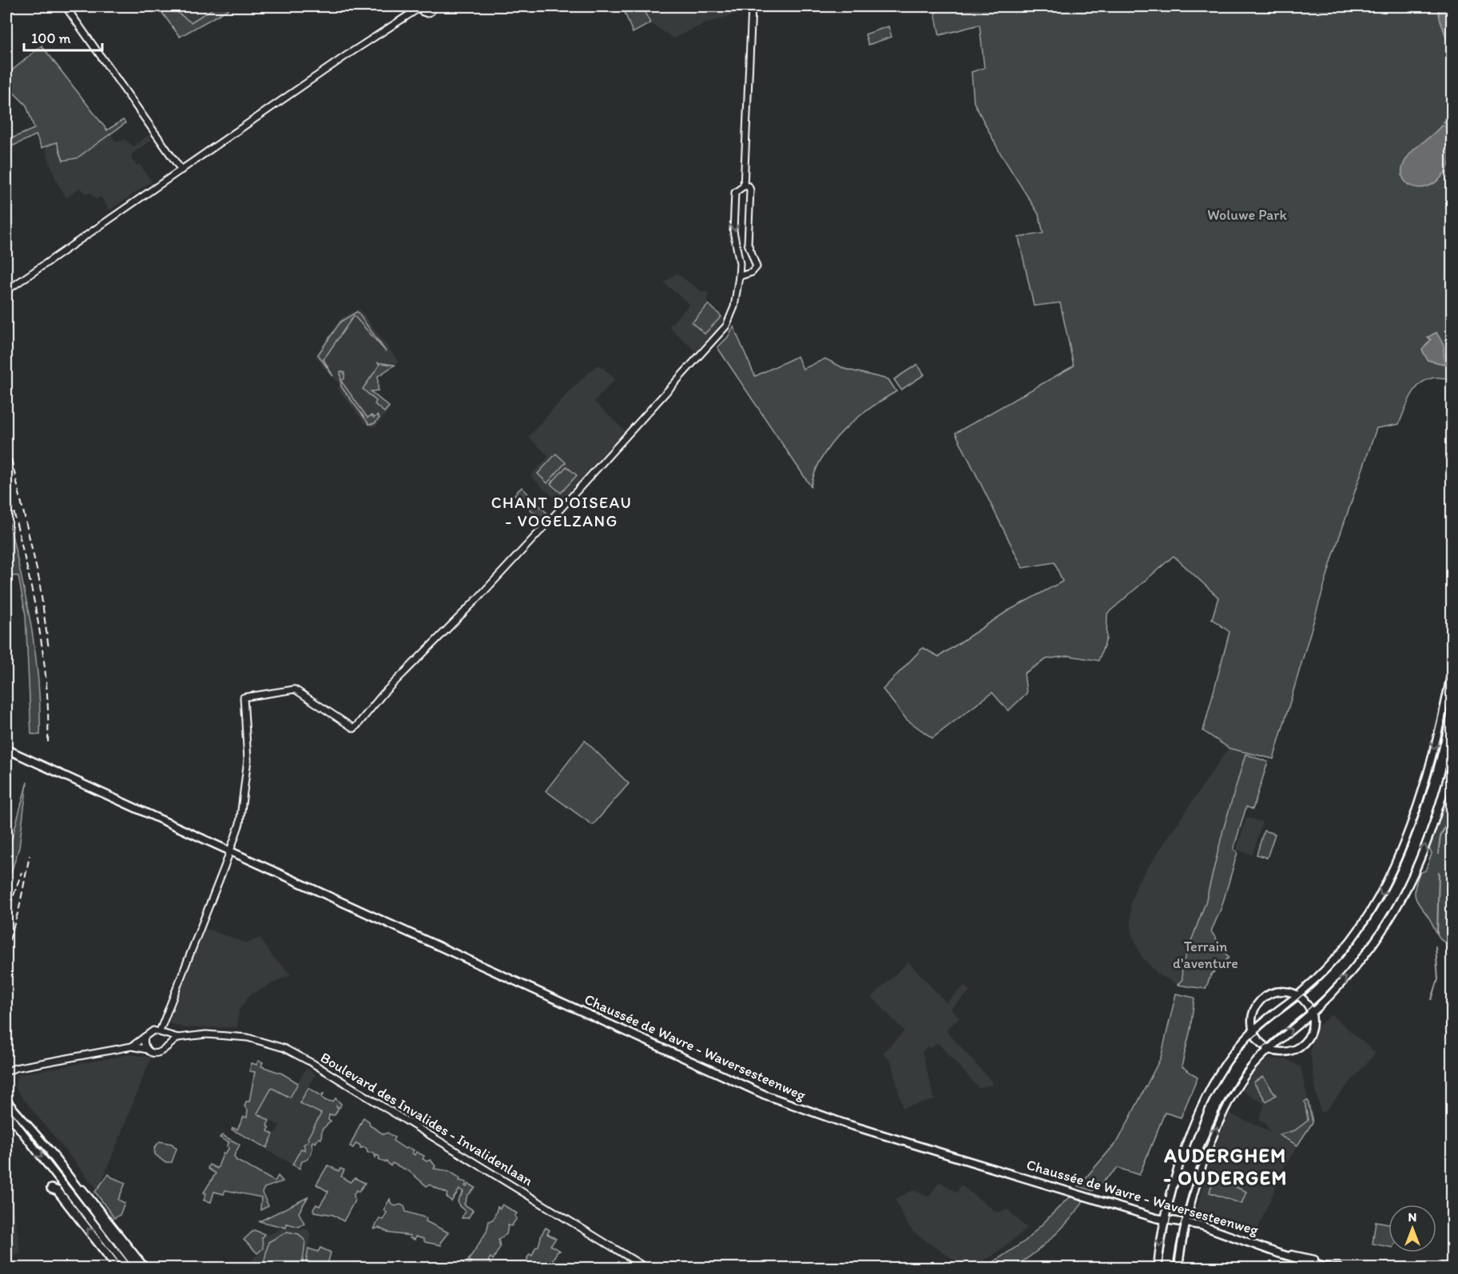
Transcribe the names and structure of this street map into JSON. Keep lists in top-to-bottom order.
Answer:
{
  "streets": {
    "main road": ["Chaussée de Wavre - Waversesteenweg"],
    "street": ["Boulevard des Invalides - Invalidenlaan"]
  },
  "districts": ["CHANT D'OISEAU - VOGELZANG", "AUDERGHEM - OUDERGEM"],
  "parks": ["Woluwe Park", "Terrain d'aventure"],
  "scale_bar": "100 m",
  "north": "top"
}
